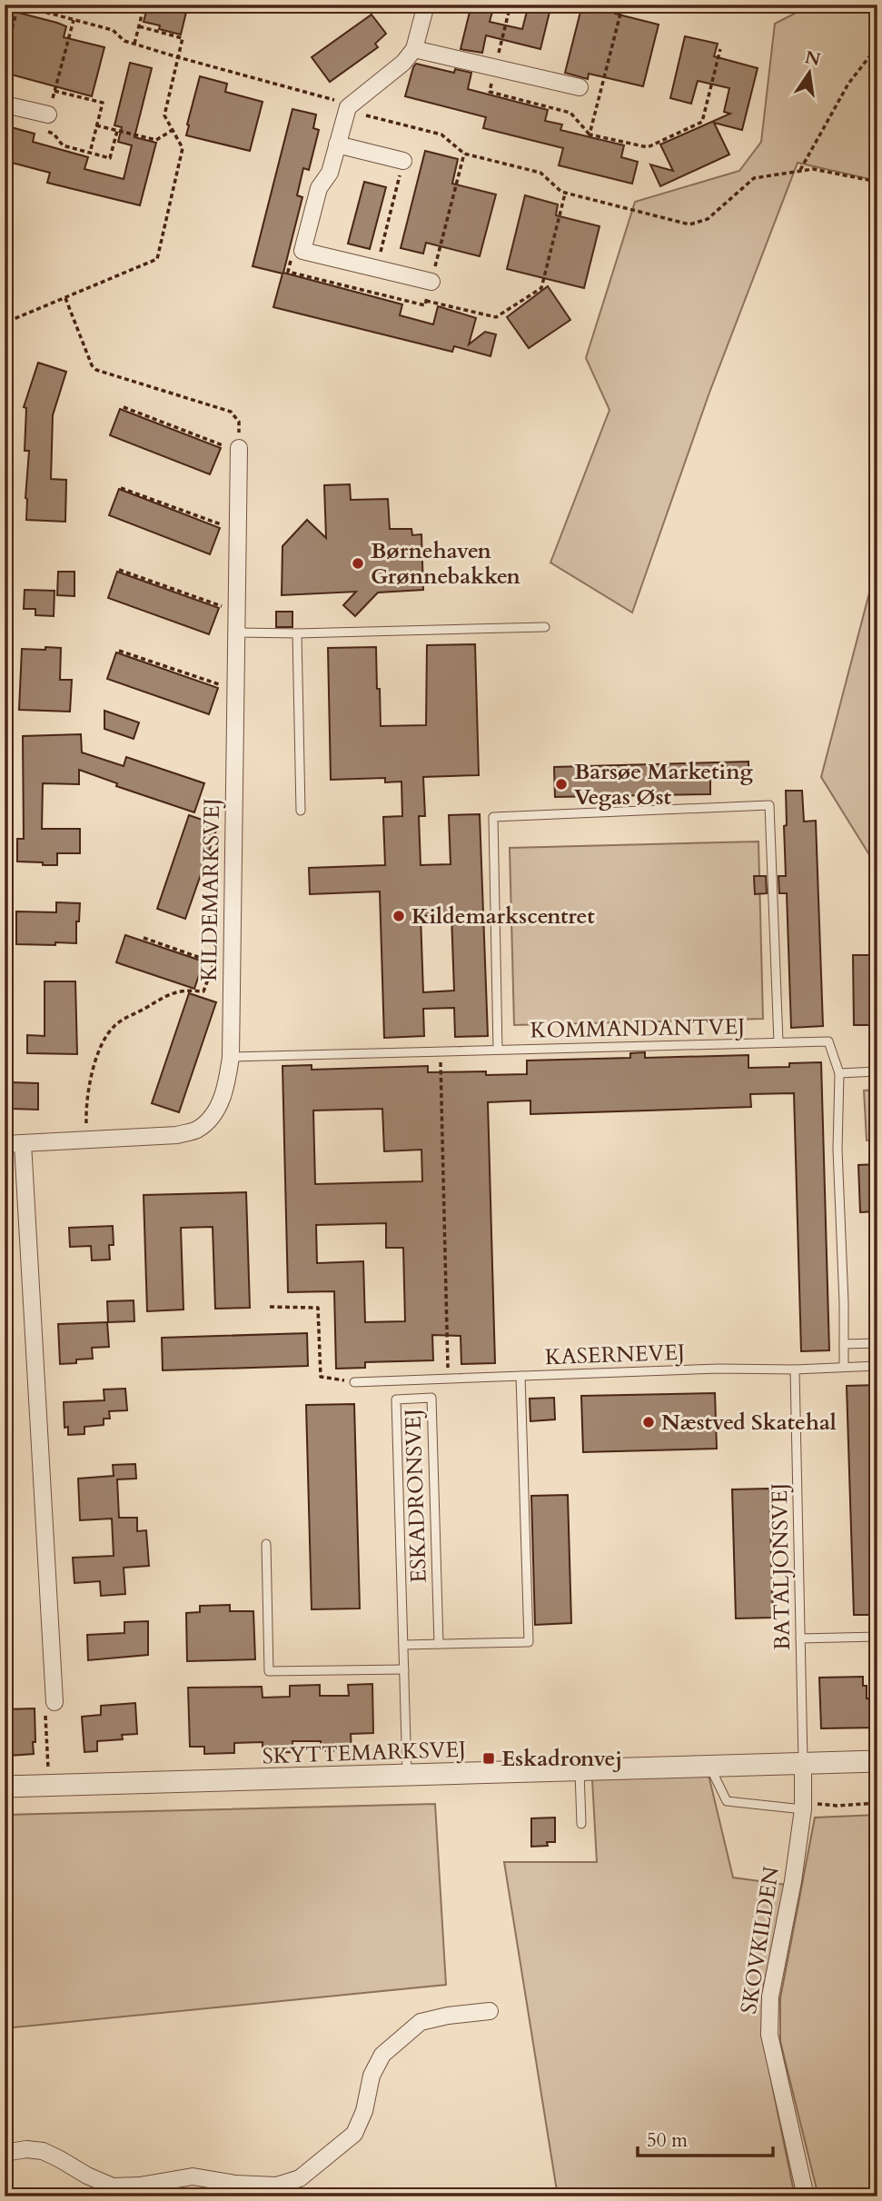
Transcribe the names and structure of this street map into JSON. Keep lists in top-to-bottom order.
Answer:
{
  "streets": {
    "street": ["KILDEMARKSVEJ", "SKYTTEMARKSVEJ", "SKOVKILDEN"],
    "lane": [
      "KOMMANDANTVEJ",
      "KASERNEVEJ",
      "ESKADRONSVEJ",
      "BATALJONSVEJ"
    ]
  },
  "crossings": [
    ["KILDEMARKSVEJ", "KOMMANDANTVEJ"],
    ["KASERNEVEJ", "BATALJONSVEJ"],
    ["ESKADRONSVEJ", "SKYTTEMARKSVEJ"],
    ["BATALJONSVEJ", "SKYTTEMARKSVEJ"],
    ["BATALJONSVEJ", "SKOVKILDEN"],
    ["SKYTTEMARKSVEJ", "SKOVKILDEN"]
  ],
  "places": {
    "other": [
      "Børnehaven Grønnebakken",
      "Barsøe Marketing Vegas Øst",
      "Kildemarkscentret",
      "Næstved Skatehal"
    ],
    "transit": ["Eskadronvej"]
  },
  "scale_bar": "50 m",
  "north": "top"
}
